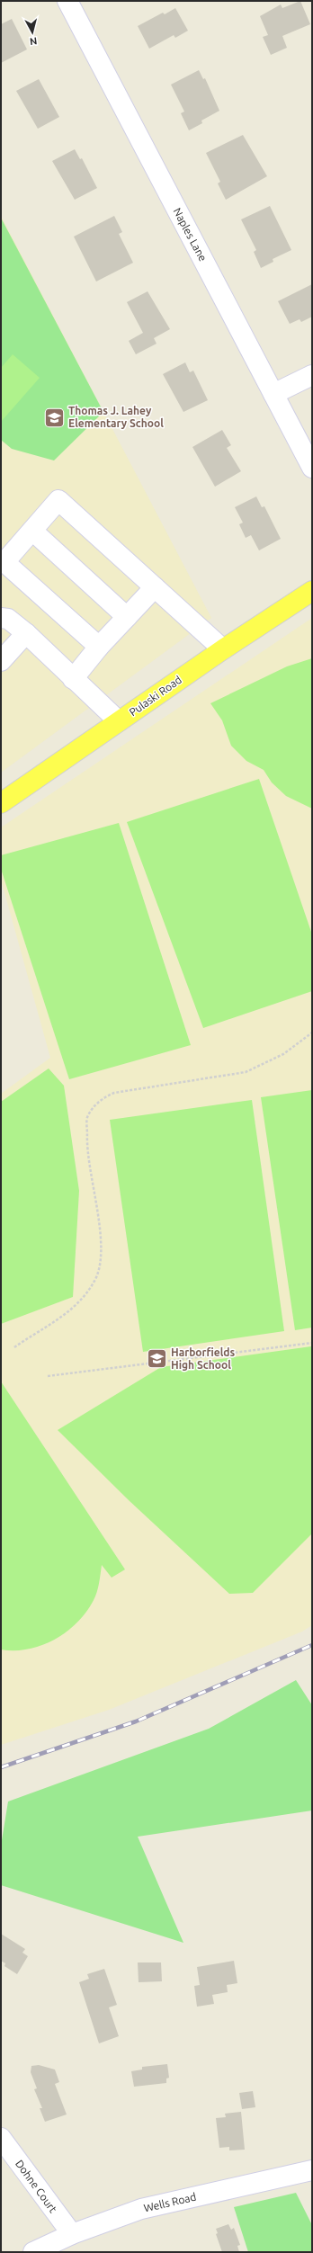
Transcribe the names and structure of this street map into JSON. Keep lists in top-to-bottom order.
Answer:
{
  "streets": {
    "main road": ["Pulaski Road"],
    "street": ["Naples Lane", "Dohne Court", "Wells Road"]
  },
  "crossings": [
    ["Dohne Court", "Wells Road"]
  ],
  "places": {
    "school or university": ["Thomas J. Lahey Elementary School", "Harborfields High School"]
  },
  "north": "bottom"
}
